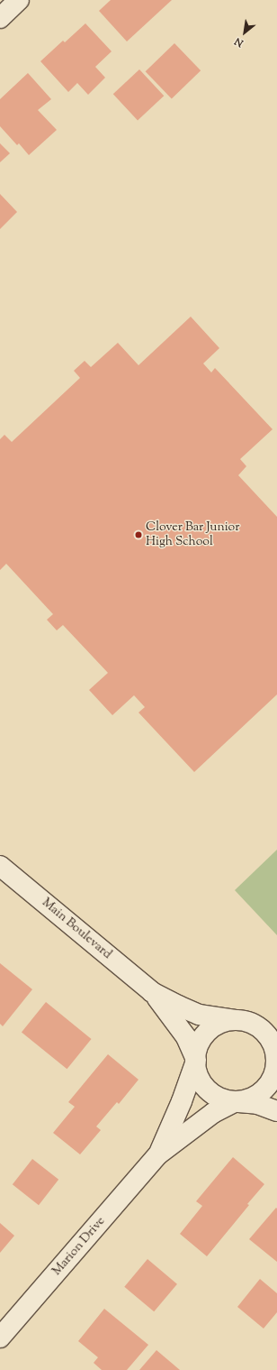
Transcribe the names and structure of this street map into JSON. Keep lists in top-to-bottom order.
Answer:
{
  "streets": {
    "street": ["Main Boulevard", "Marion Drive"]
  },
  "crossings": [
    ["Main Boulevard", "Marion Drive"]
  ],
  "places": ["Clover Bar Junior High School"],
  "north": "bottom left"
}
